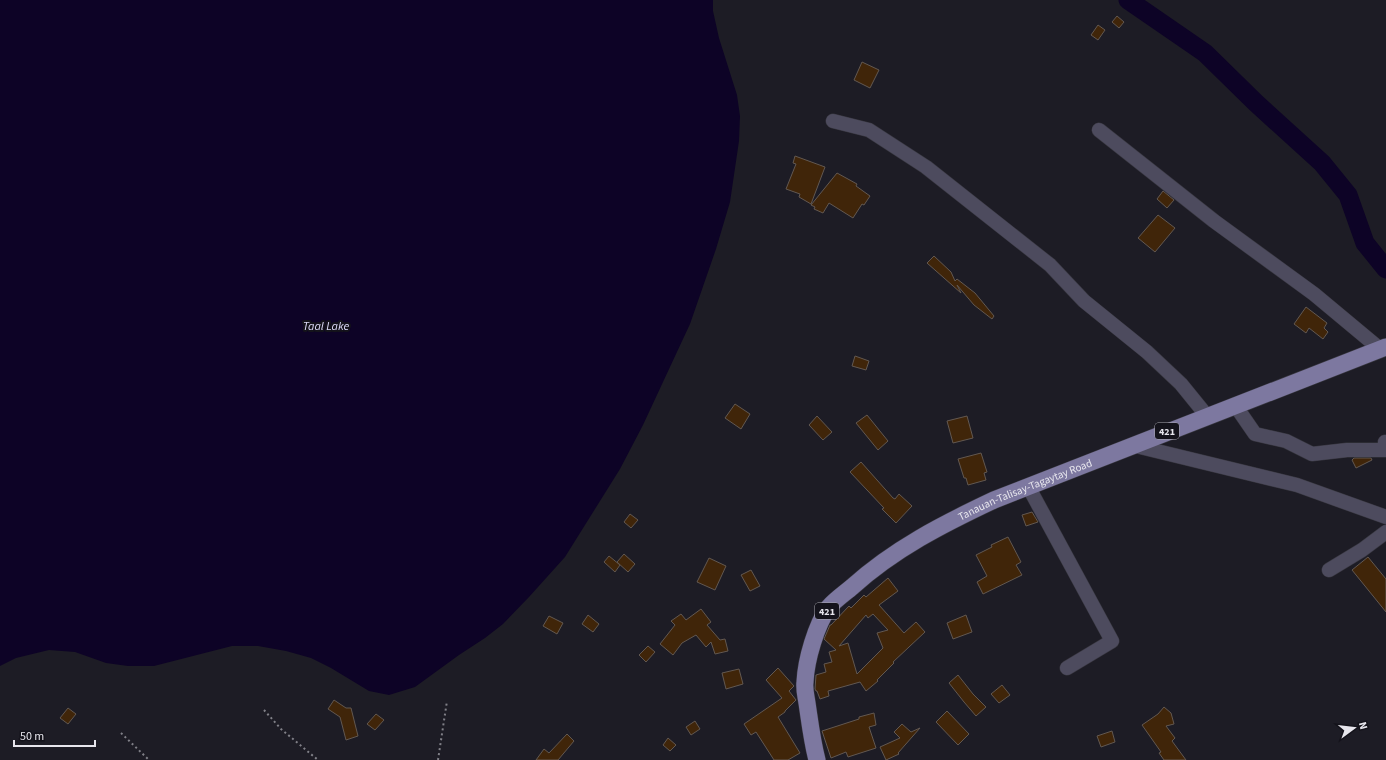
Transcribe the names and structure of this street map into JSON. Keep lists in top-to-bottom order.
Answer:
{
  "streets": {
    "main road": ["421", "Tanauan-Talisay-Tagaytay Road"]
  },
  "water": ["Taal Lake"],
  "scale_bar": "50 m",
  "north": "right"
}
